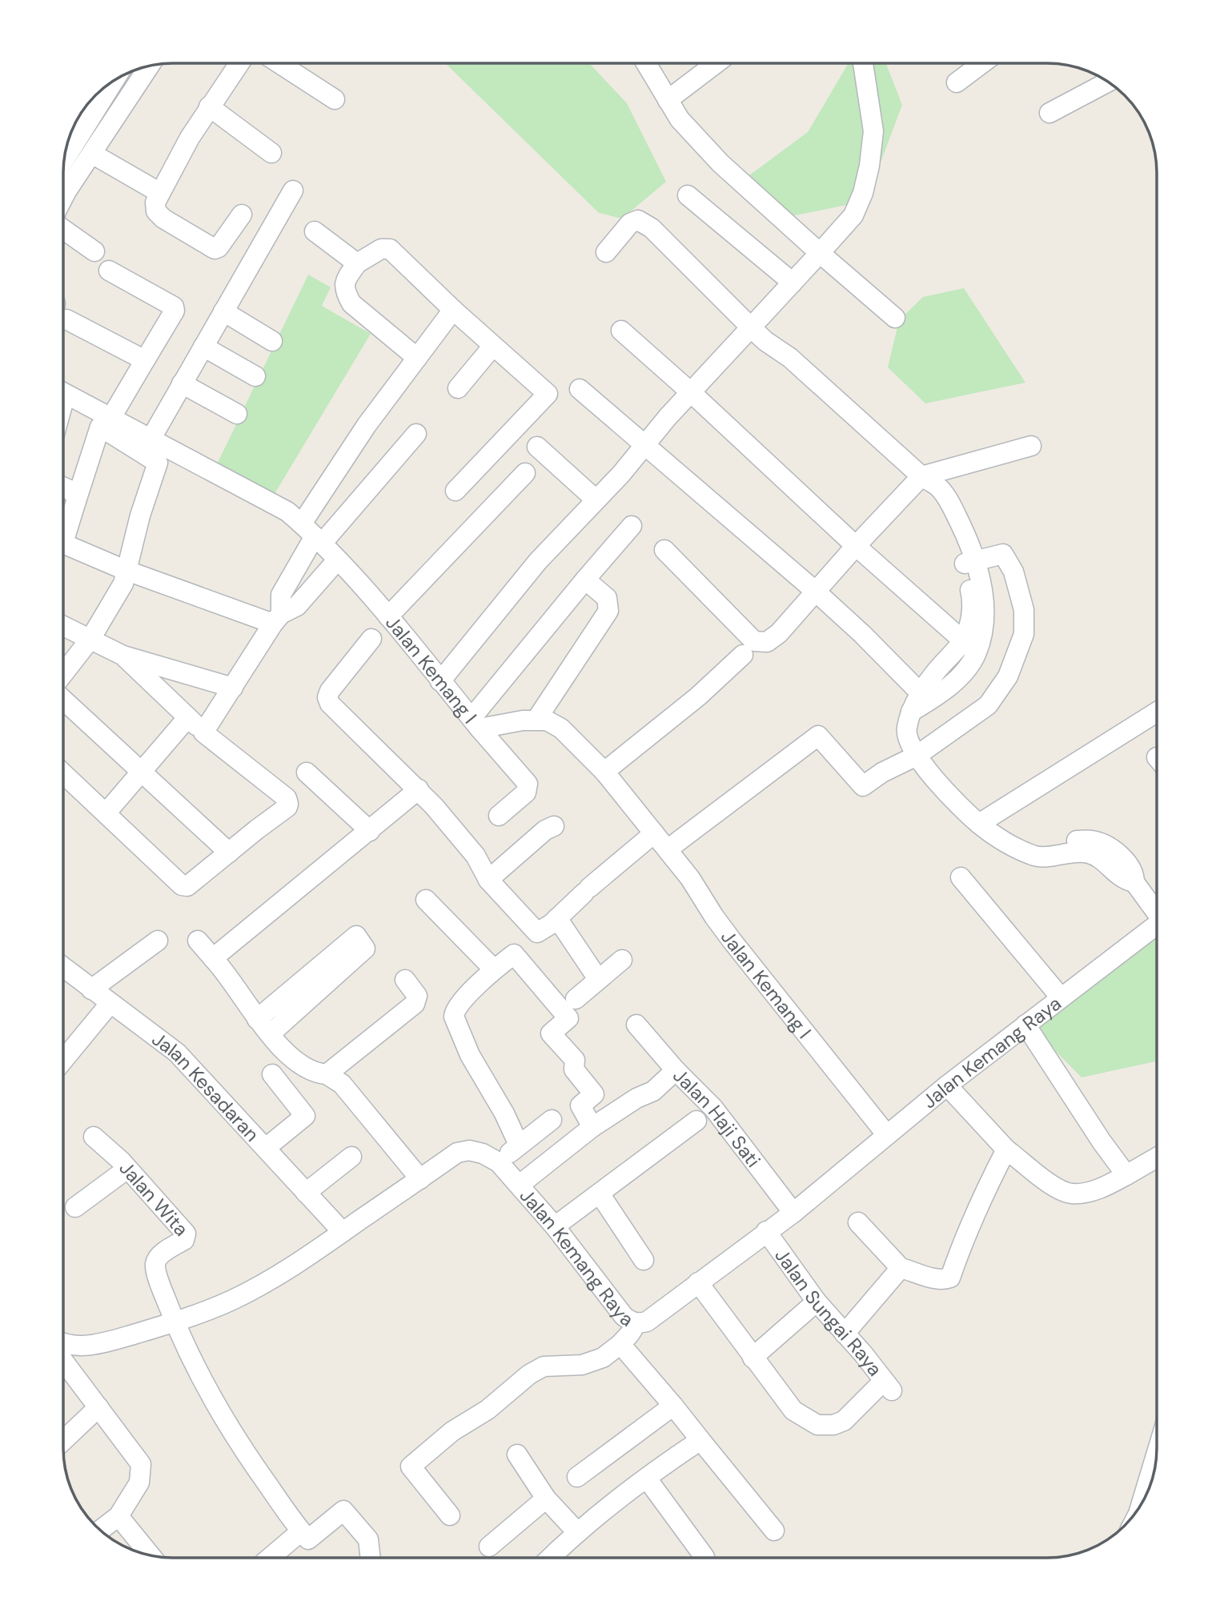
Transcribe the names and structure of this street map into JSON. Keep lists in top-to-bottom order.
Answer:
{
  "streets": {
    "street": [
      "Jalan Kemang I",
      "Jalan Kemang Raya",
      "Jalan Kesadaran",
      "Jalan Haji Sati",
      "Jalan Wita",
      "Jalan Sungai Raya"
    ]
  },
  "crossings": [
    ["Jalan Kemang I", "Jalan Kemang Raya"],
    ["Jalan Kemang Raya", "Jalan Kesadaran"],
    ["Jalan Kemang Raya", "Jalan Haji Sati"],
    ["Jalan Kemang Raya", "Jalan Wita"],
    ["Jalan Kemang Raya", "Jalan Sungai Raya"]
  ]
}
